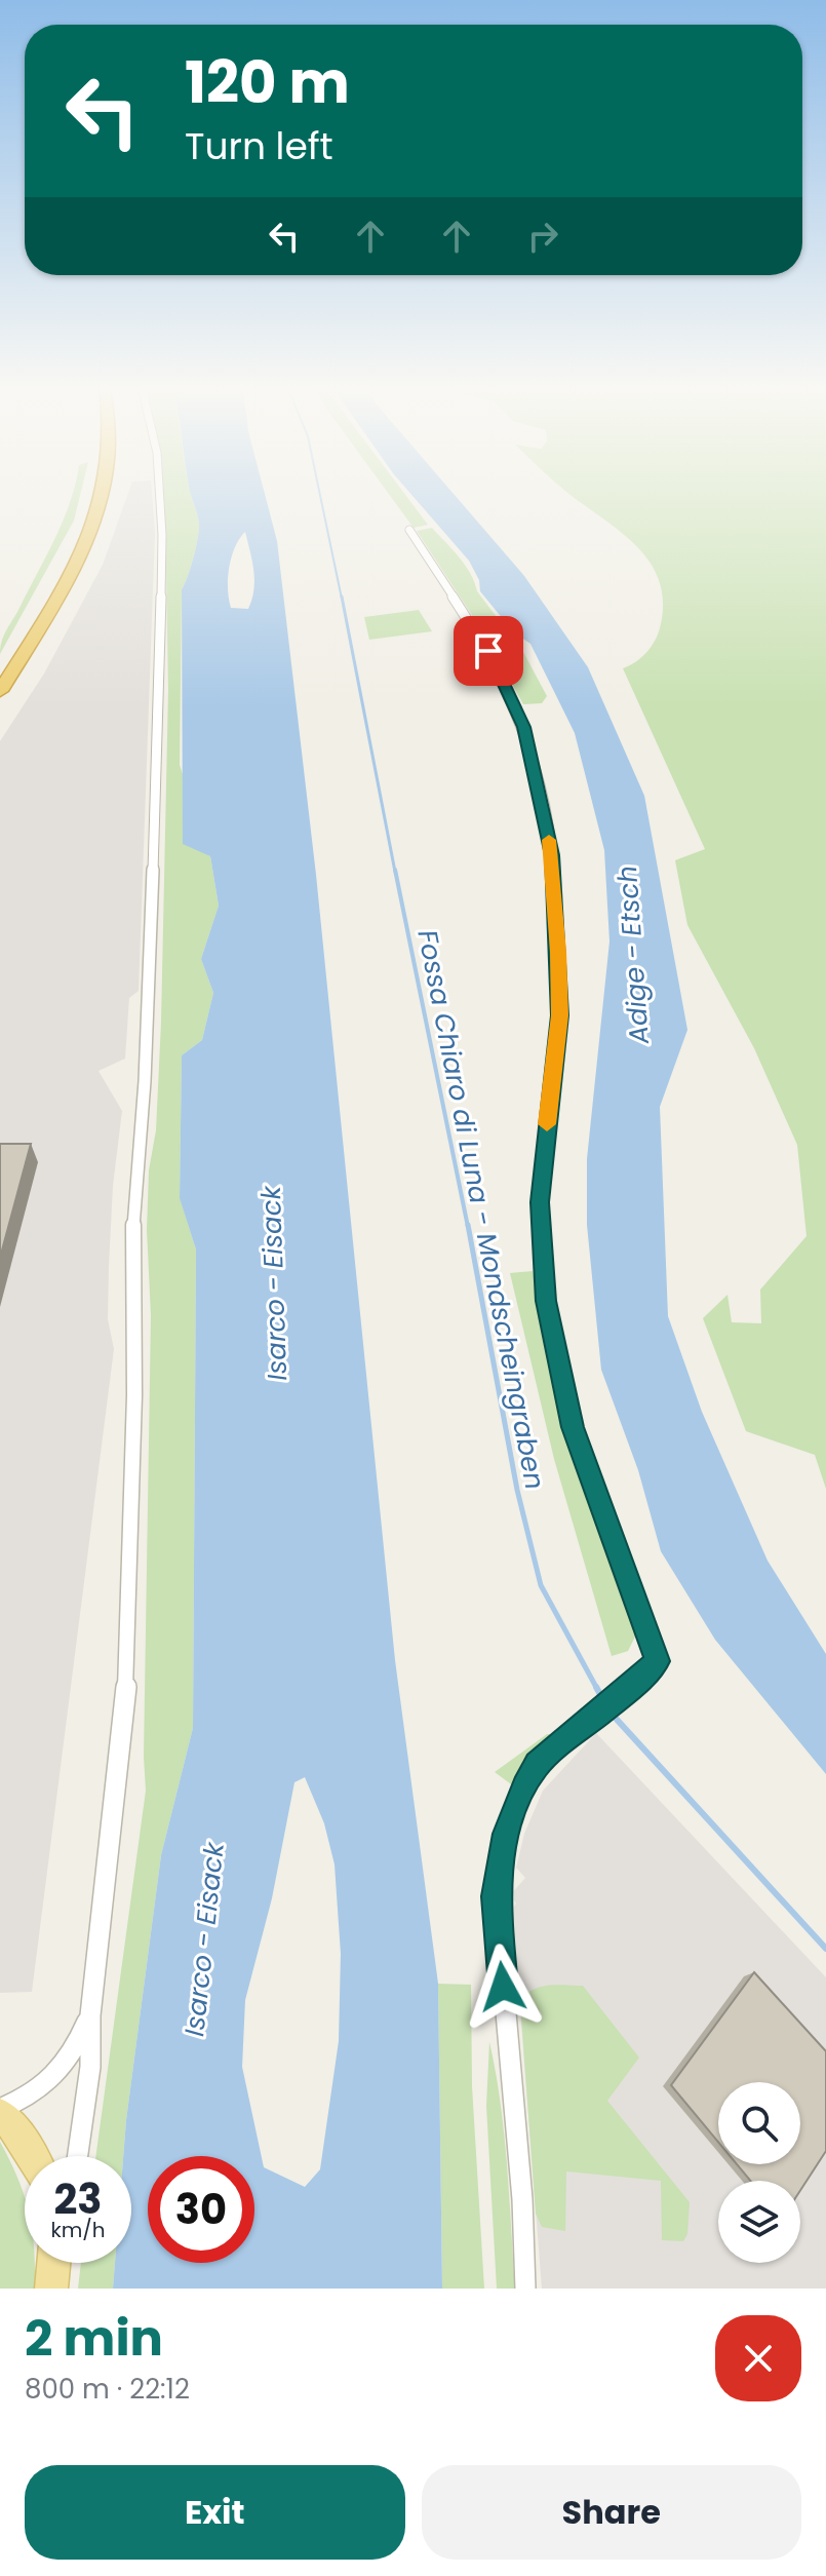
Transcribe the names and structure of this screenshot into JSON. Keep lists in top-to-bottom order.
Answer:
{
  "water": ["Adige - Etsch", "Fossa Chiaro di Luna - Mondscheingraben", "Isarco - Eisack"],
  "page": {
    "turn": ["120 m", "Turn left"],
    "speed": "23 km/h",
    "limit": "30",
    "heading": ["2 min", "800 m · 22:12"],
    "buttons": ["Exit", "Share"]
  }
}
